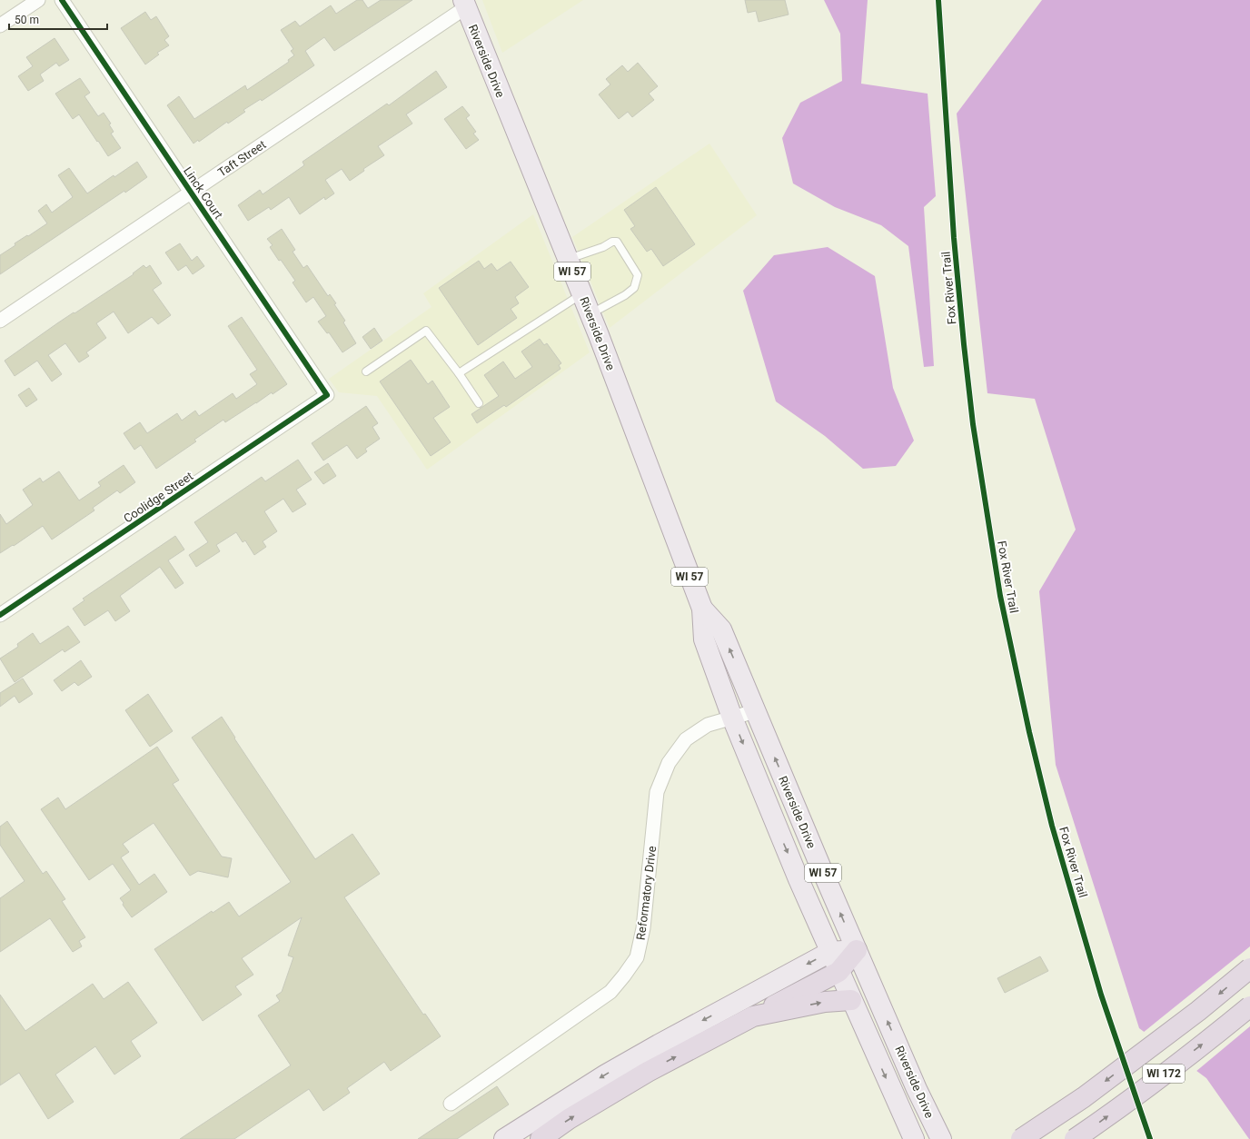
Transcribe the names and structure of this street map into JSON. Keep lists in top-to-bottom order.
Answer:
{
  "streets": {
    "highway": ["WI 172"],
    "main road": ["Riverside Drive", "WI 57"],
    "street": [
      "Taft Street",
      "Linck Court",
      "Coolidge Street",
      "Reformatory Drive"
    ],
    "cycle path": ["Fox River Trail"]
  },
  "crossings": [
    ["Riverside Drive", "Taft Street"],
    ["Riverside Drive", "Reformatory Drive"],
    ["Taft Street", "Linck Court"],
    ["Linck Court", "Coolidge Street"]
  ],
  "scale_bar": "50 m"
}
